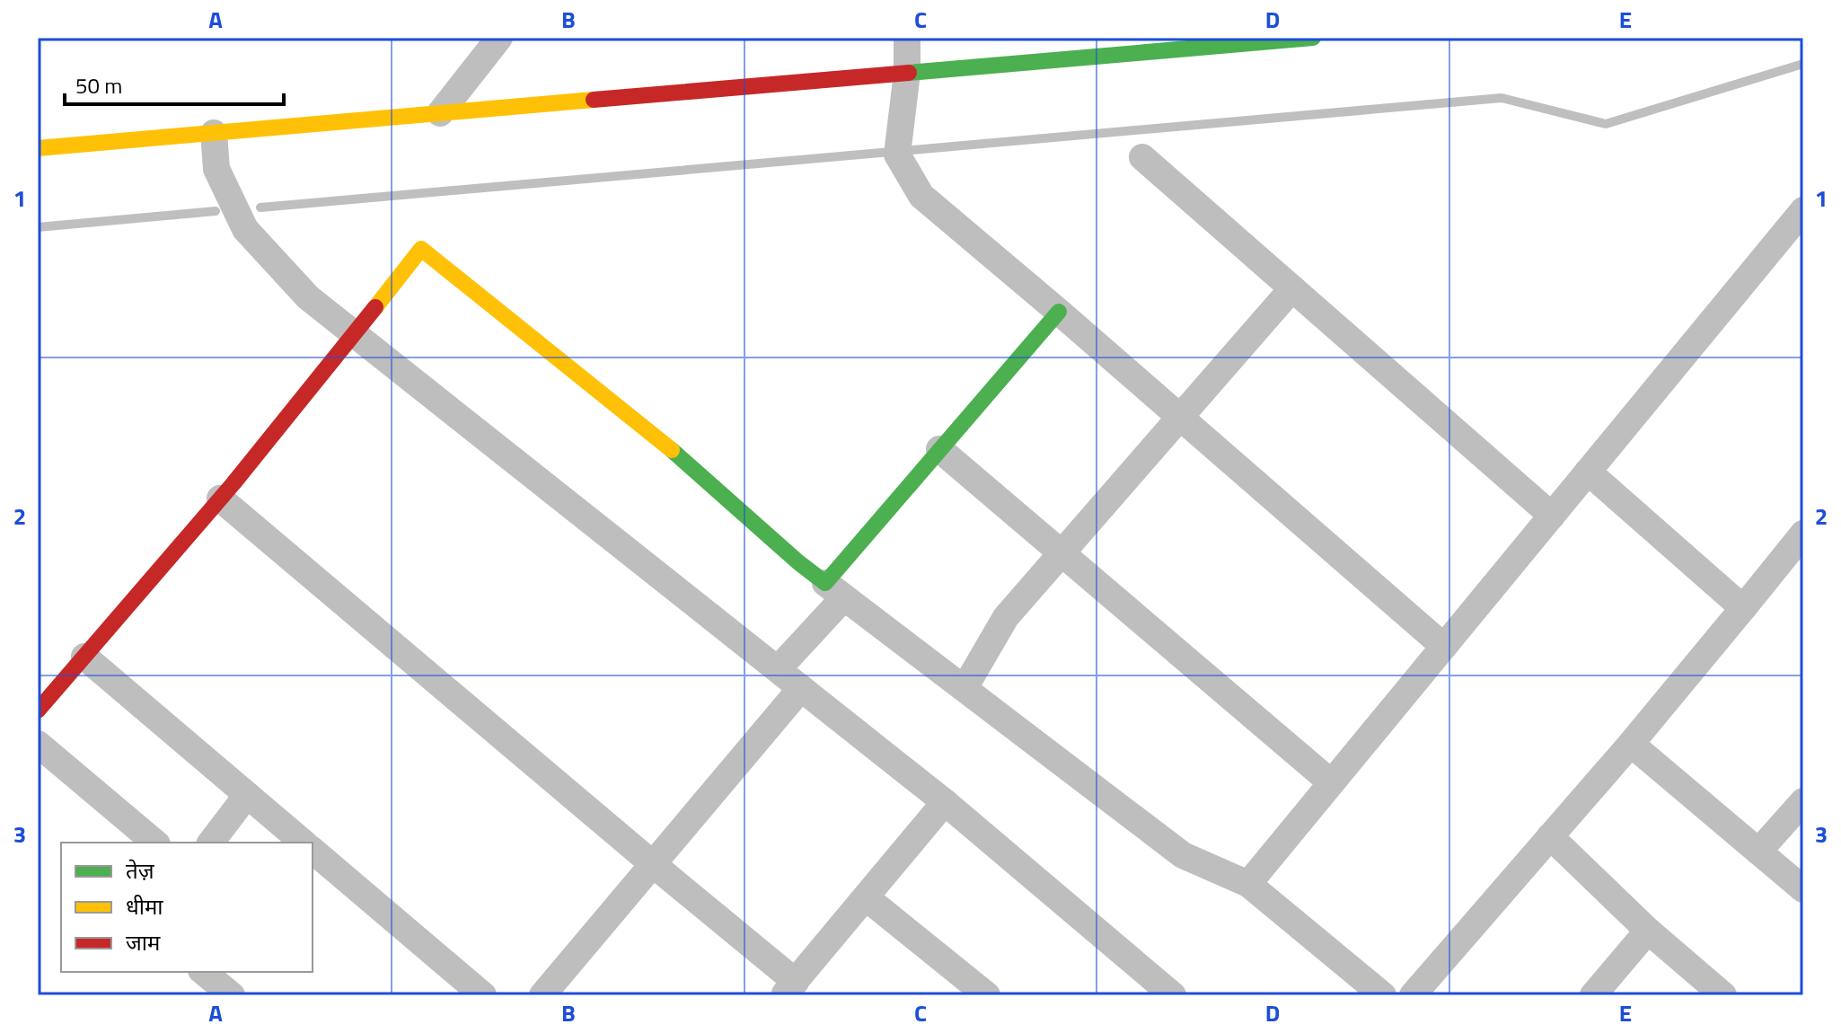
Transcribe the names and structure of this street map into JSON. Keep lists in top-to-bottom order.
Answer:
{
  "legend": ["तेज़", "धीमा", "जाम"],
  "scale_bar": "50 m",
  "grid": {
    "columns": [
      "A",
      "B",
      "C",
      "D",
      "E"
    ],
    "rows": ["1", "2", "3"]
  }
}
